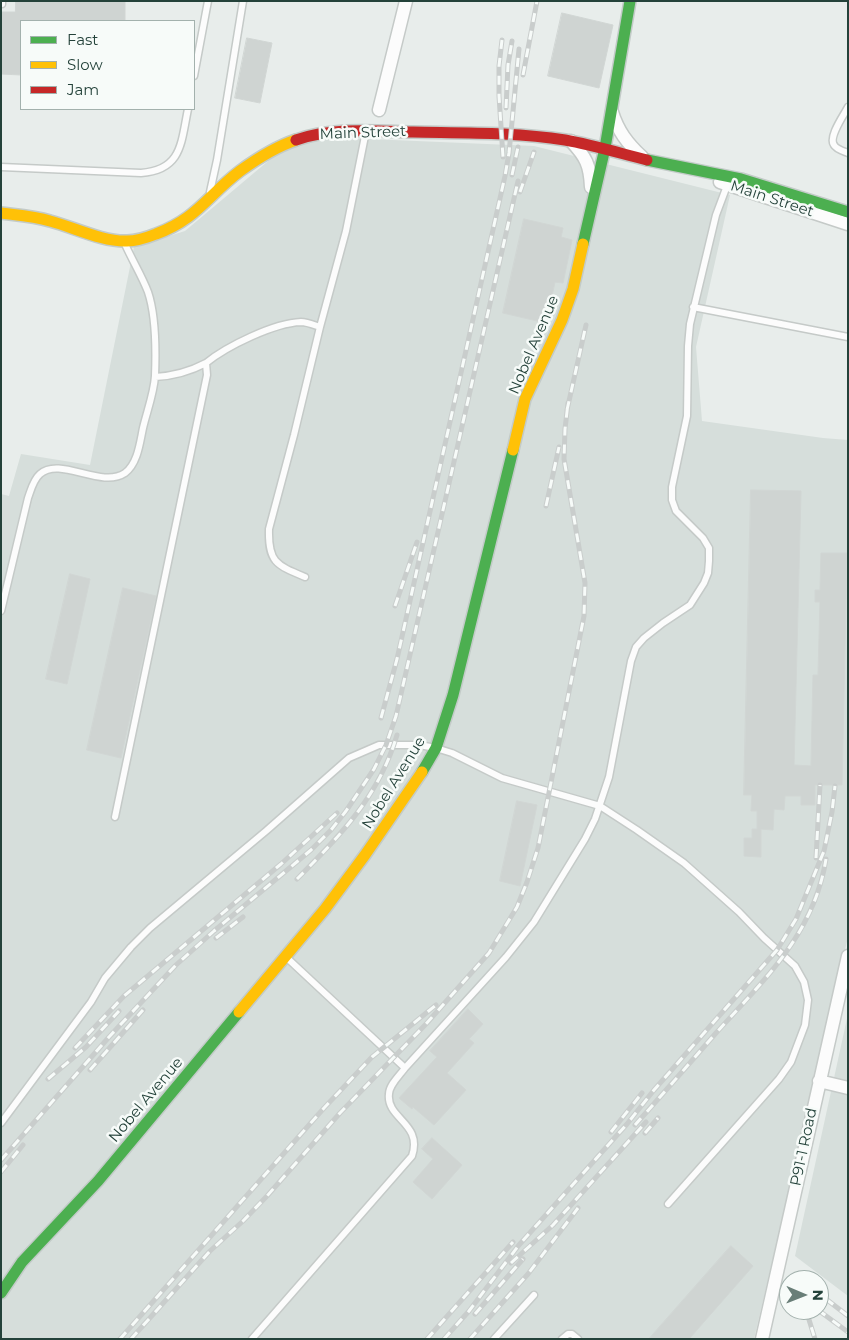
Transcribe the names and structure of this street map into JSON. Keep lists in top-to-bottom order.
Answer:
{
  "streets": {
    "street": ["Main Street", "Nobel Avenue", "P91-1 Road"]
  },
  "crossings": [
    ["Main Street", "Nobel Avenue"]
  ],
  "legend": ["Fast", "Slow", "Jam"],
  "north": "right"
}
